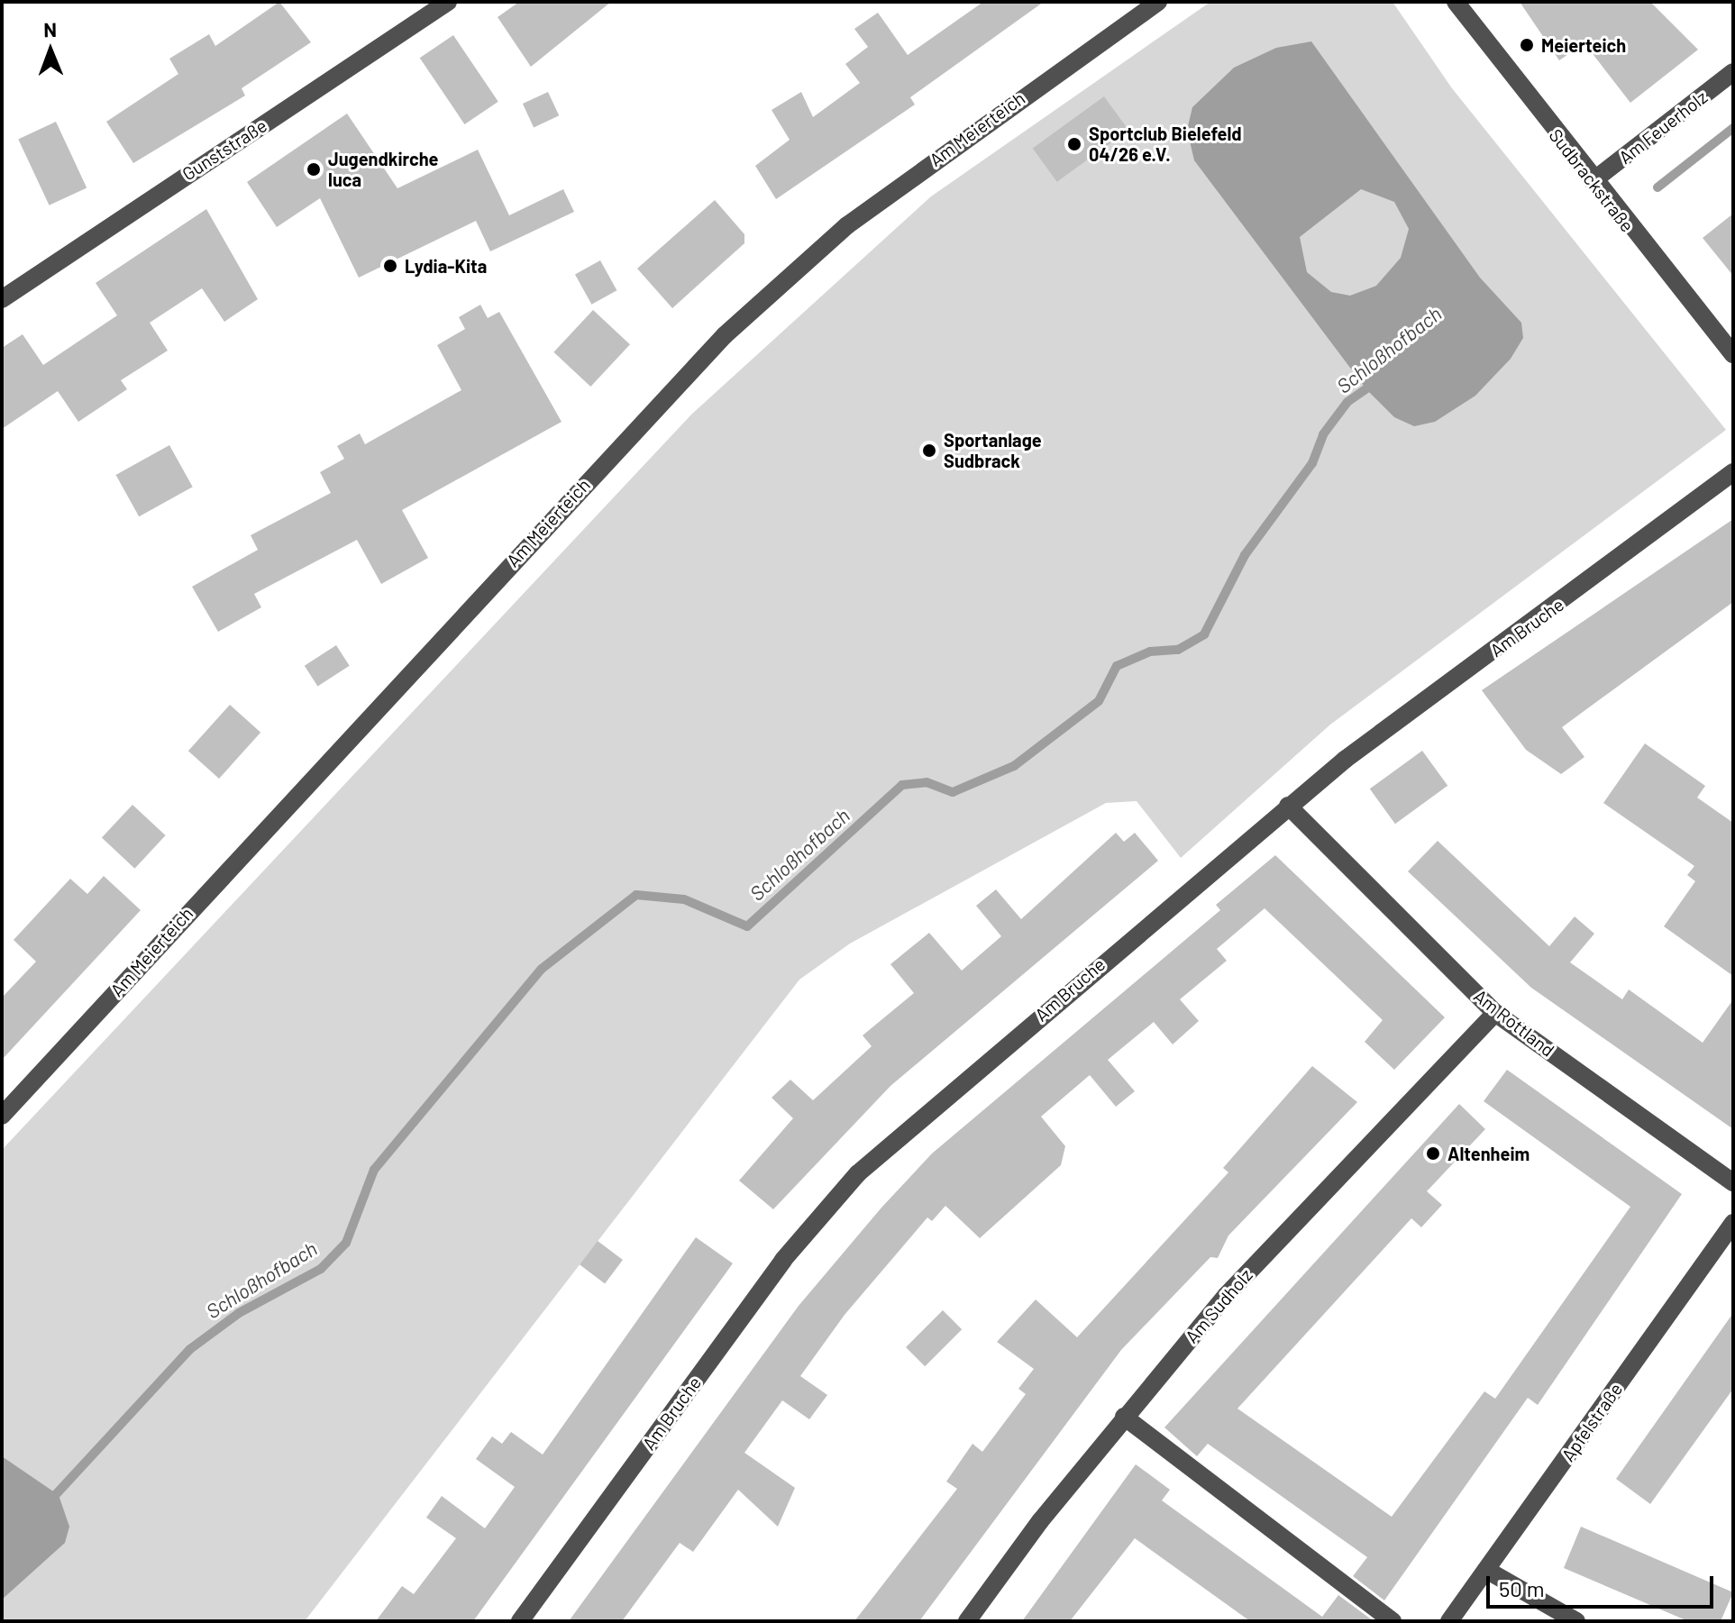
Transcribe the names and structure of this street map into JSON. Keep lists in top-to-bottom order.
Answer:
{
  "streets": {
    "street": [
      "Am Feuerholz",
      "Am Meierteich",
      "Gunststraße",
      "Sudbrackstraße",
      "Am Bruche",
      "Am Rottland",
      "Am Sudholz",
      "Apfelstraße"
    ]
  },
  "crossings": [
    ["Am Feuerholz", "Sudbrackstraße"],
    ["Am Bruche", "Am Rottland"],
    ["Am Rottland", "Am Sudholz"]
  ],
  "water": ["Schloßhofbach"],
  "places": [
    "Meierteich",
    "Sportclub Bielefeld 04/26 e.V.",
    "Jugendkirche luca",
    "Lydia-Kita",
    "Sportanlage Sudbrack",
    "Altenheim"
  ],
  "scale_bar": "50 m",
  "north": "top"
}
